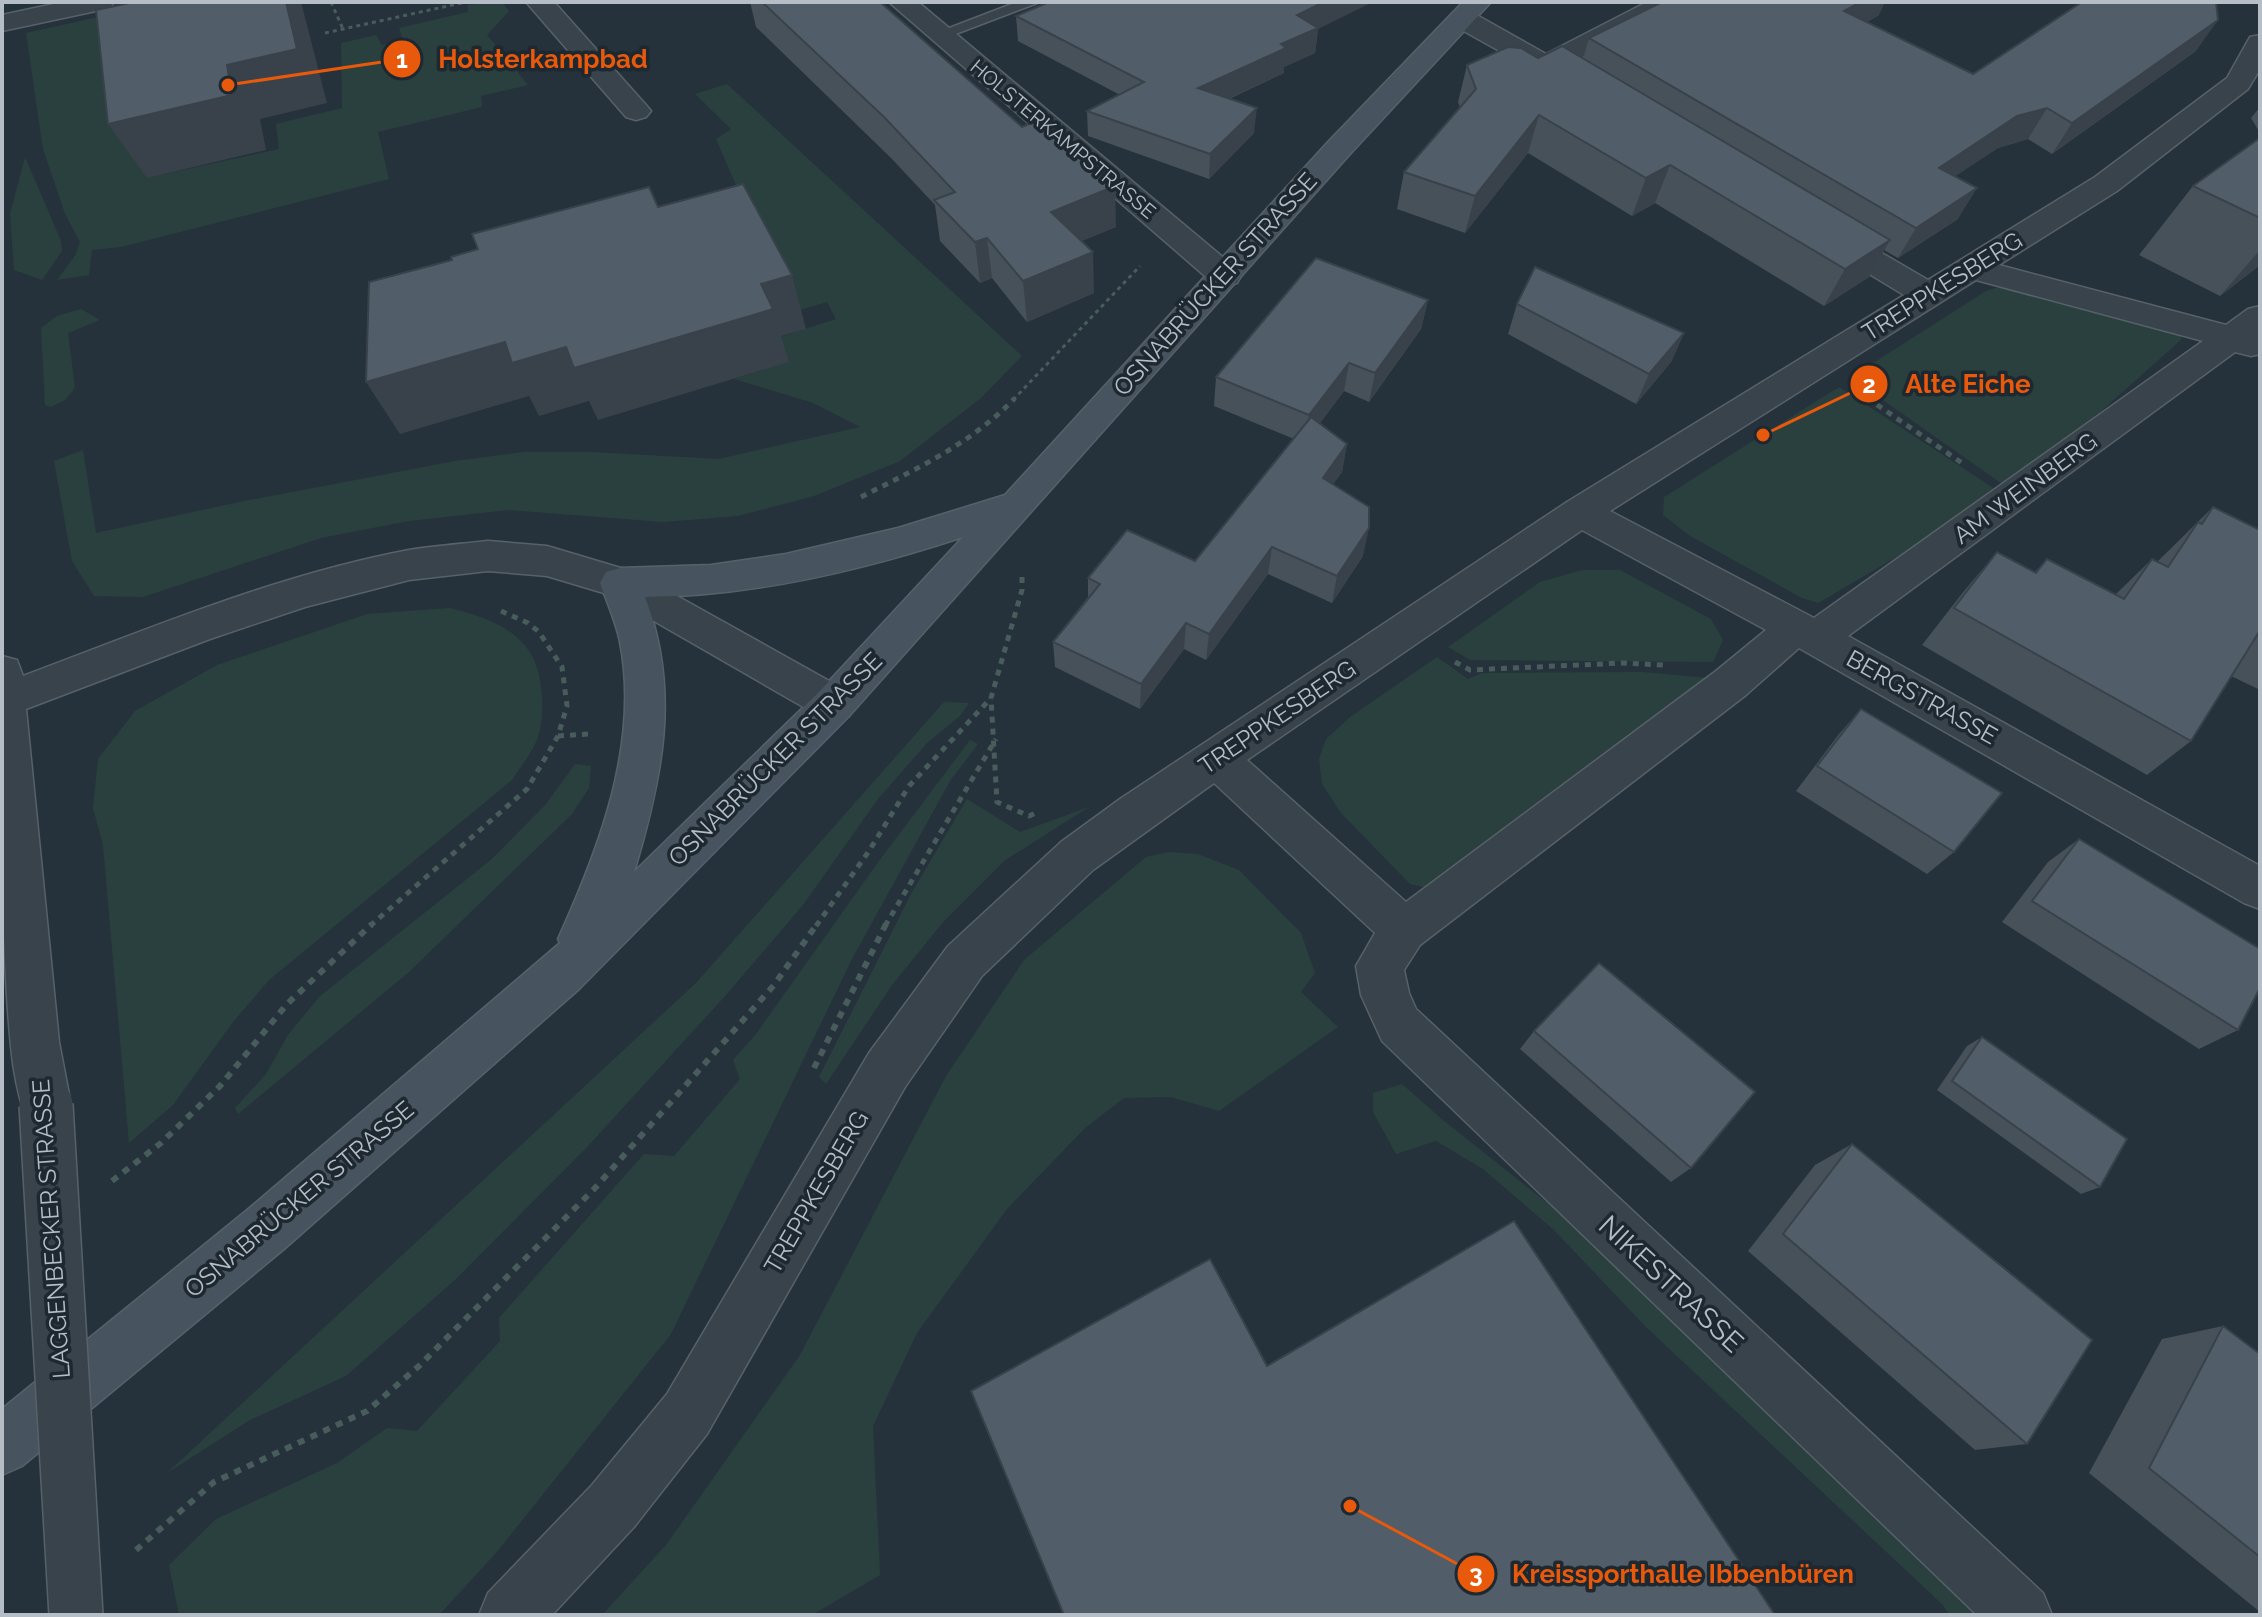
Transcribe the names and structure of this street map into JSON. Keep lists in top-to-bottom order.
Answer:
{
  "streets": {
    "main road": ["OSNABRÜCKER STRASSE"],
    "street": [
      "HOLSTERKAMPSTRASSE",
      "TREPPKESBERG",
      "AM WEINBERG",
      "BERGSTRASSE",
      "LAGGENBECKER STRASSE",
      "NIKESTRASSE"
    ]
  },
  "crossings": [
    ["HOLSTERKAMPSTRASSE", "OSNABRÜCKER STRASSE"],
    ["TREPPKESBERG", "AM WEINBERG"],
    ["TREPPKESBERG", "BERGSTRASSE"],
    ["AM WEINBERG", "BERGSTRASSE"],
    ["AM WEINBERG", "NIKESTRASSE"],
    ["BERGSTRASSE", "NIKESTRASSE"]
  ],
  "places": ["Holsterkampbad", "Alte Eiche", "Kreissporthalle Ibbenbüren"]
}
